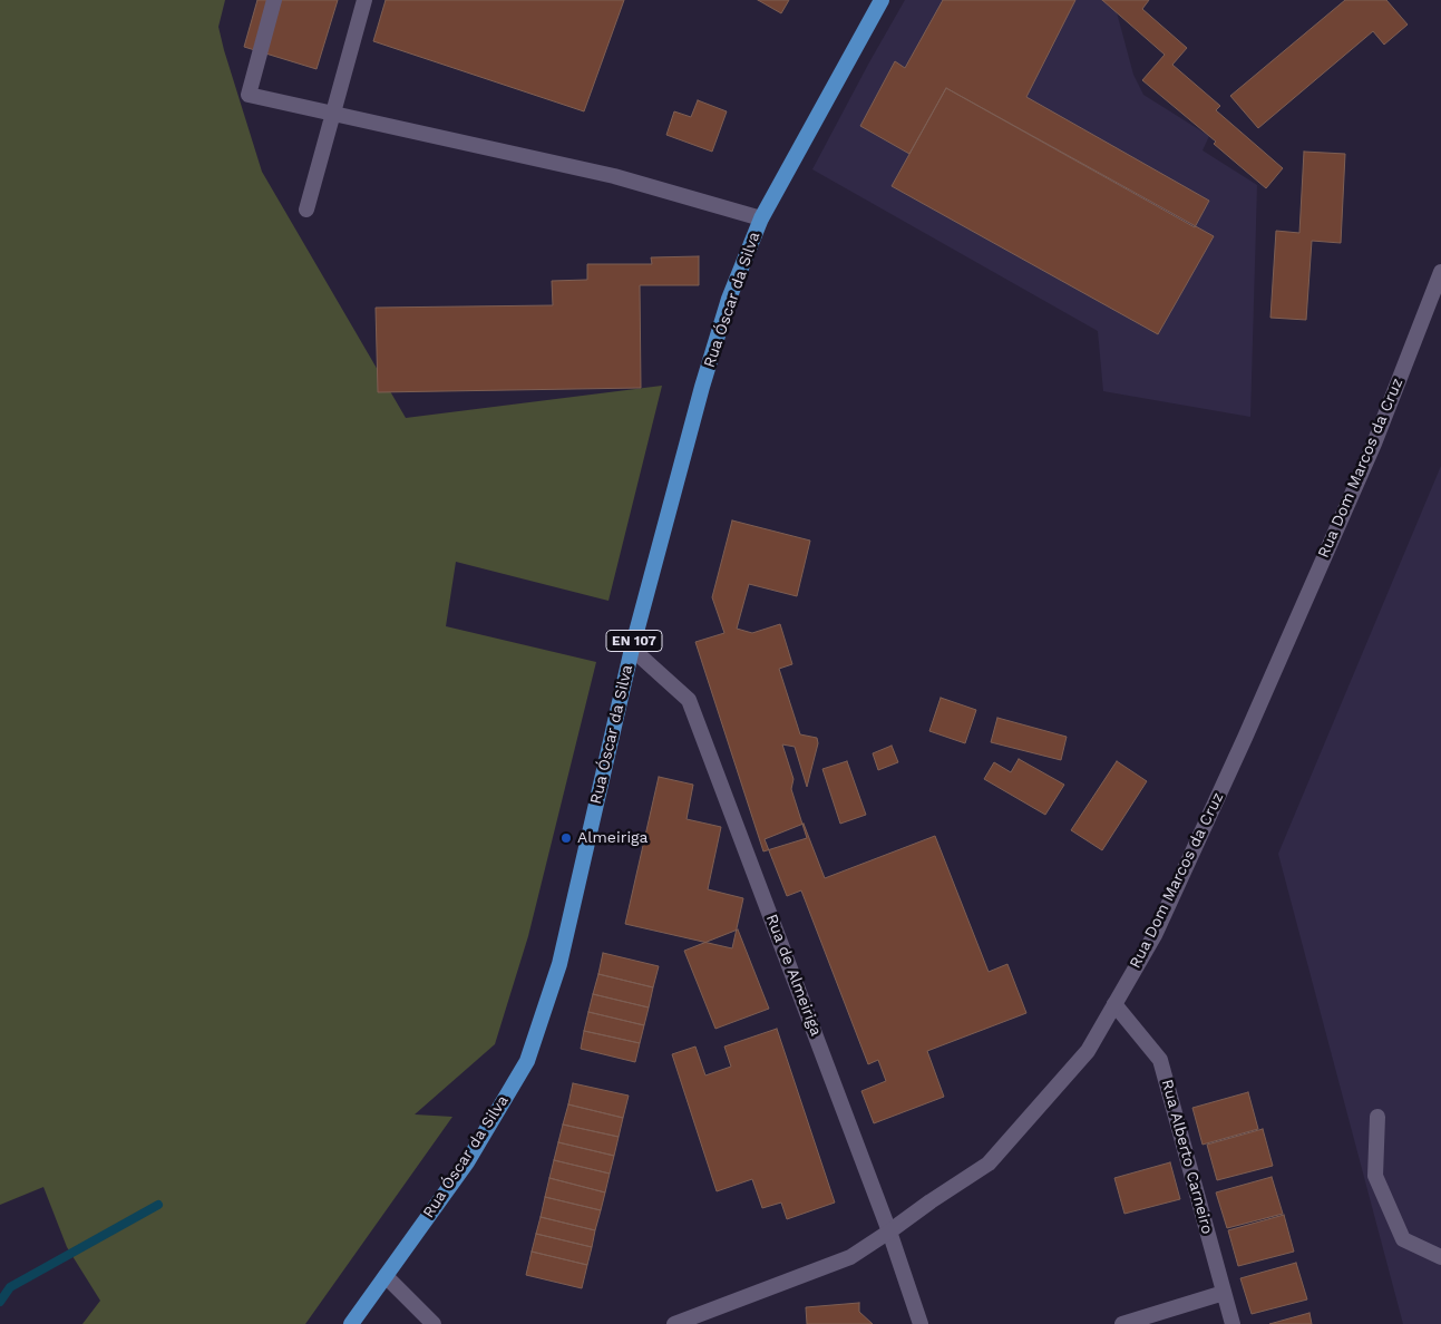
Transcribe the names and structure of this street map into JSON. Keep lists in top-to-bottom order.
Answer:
{
  "streets": {
    "main road": ["Rua Óscar da Silva", "EN 107"],
    "street": ["Rua Dom Marcos da Cruz", "Rua de Almeiriga", "Rua Alberto Carneiro"]
  },
  "crossings": [
    ["Rua Óscar da Silva", "Rua de Almeiriga"],
    ["Rua Dom Marcos da Cruz", "Rua de Almeiriga"],
    ["Rua Dom Marcos da Cruz", "Rua Alberto Carneiro"]
  ],
  "places": ["Almeiriga"]
}
